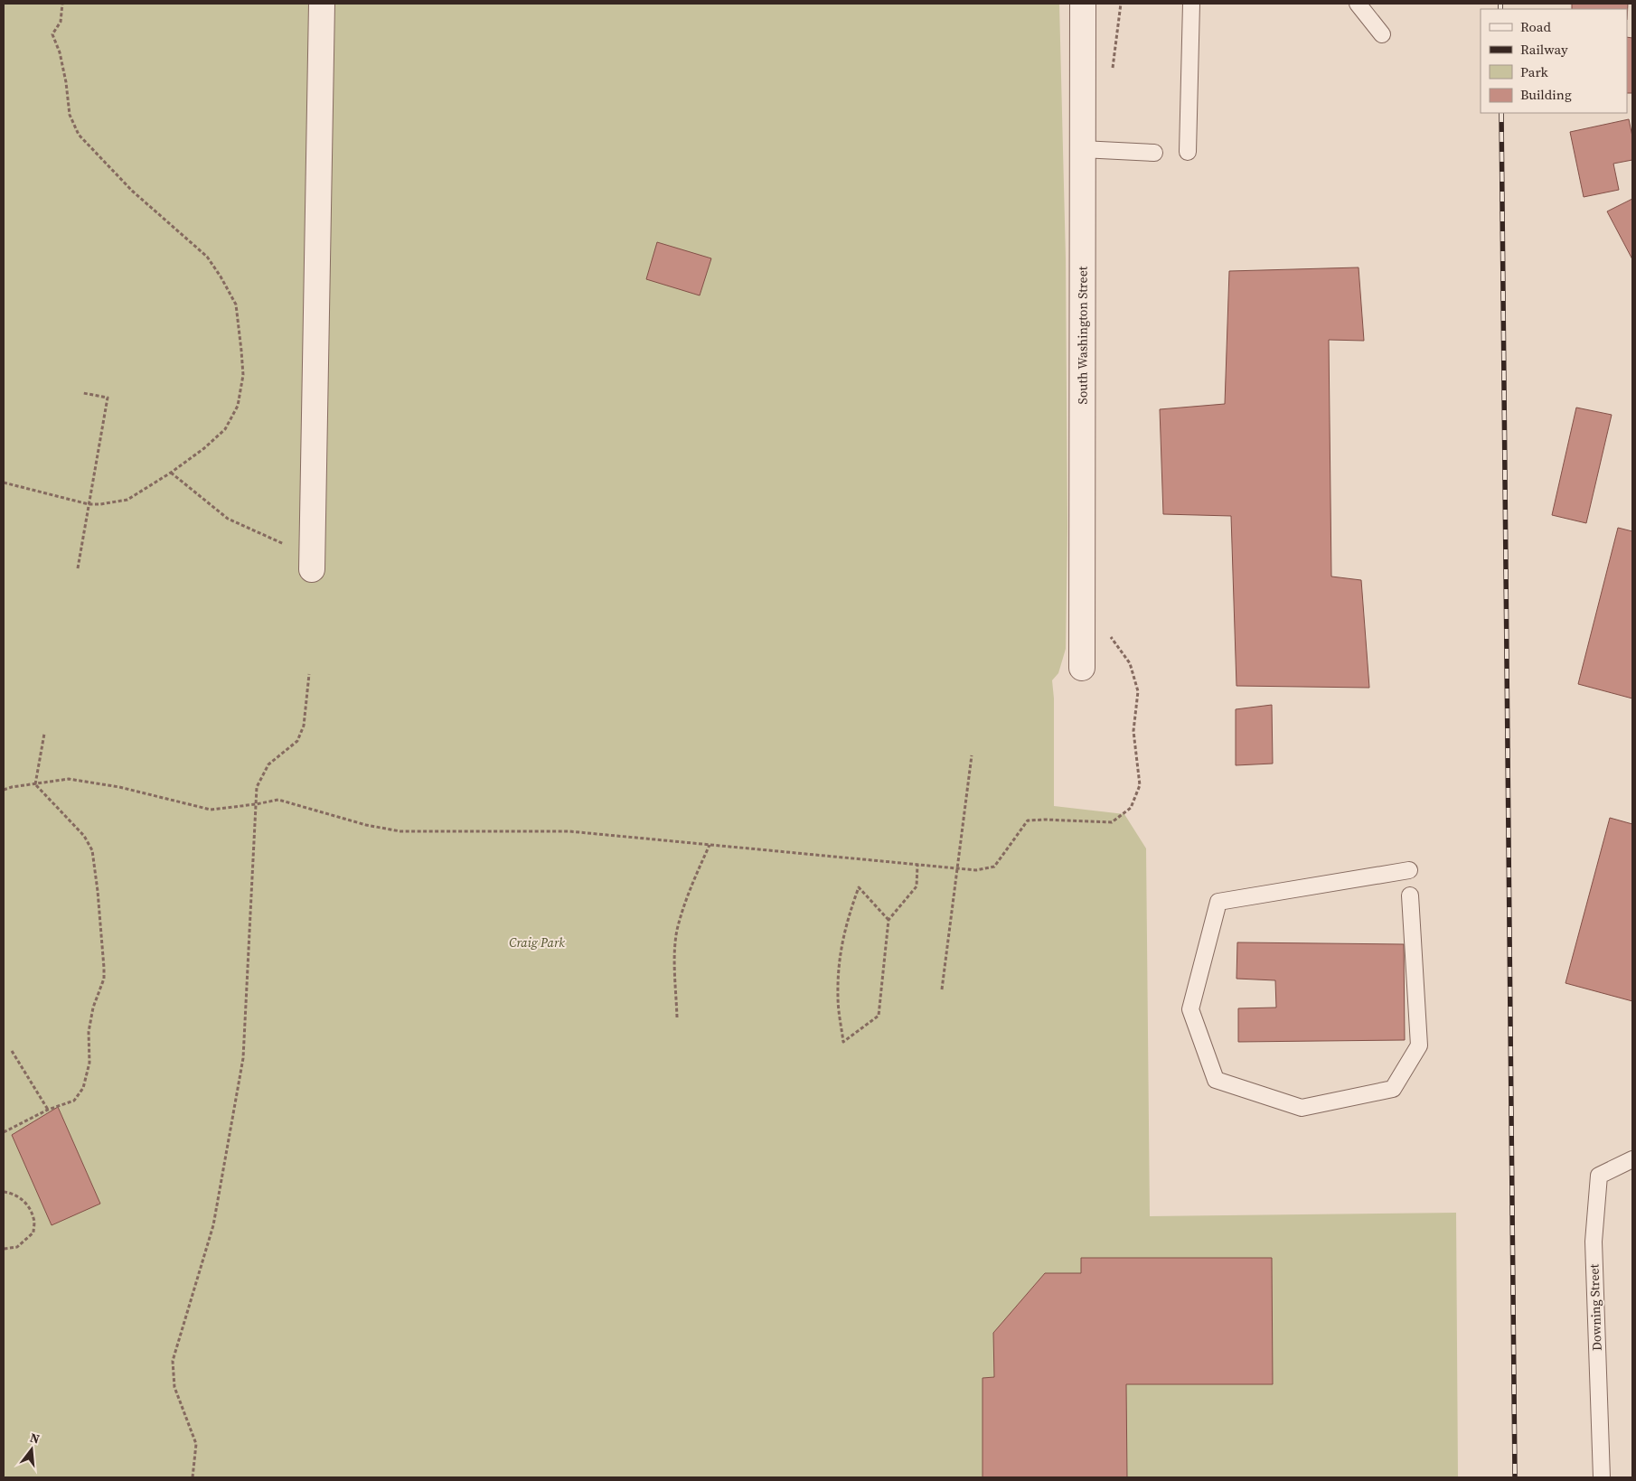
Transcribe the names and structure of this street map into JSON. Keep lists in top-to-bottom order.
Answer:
{
  "streets": {
    "street": ["South Washington Street"],
    "lane": ["Downing Street"]
  },
  "parks": ["Craig Park"],
  "legend": [
    "Road",
    "Railway",
    "Park",
    "Building"
  ],
  "north": "top"
}
